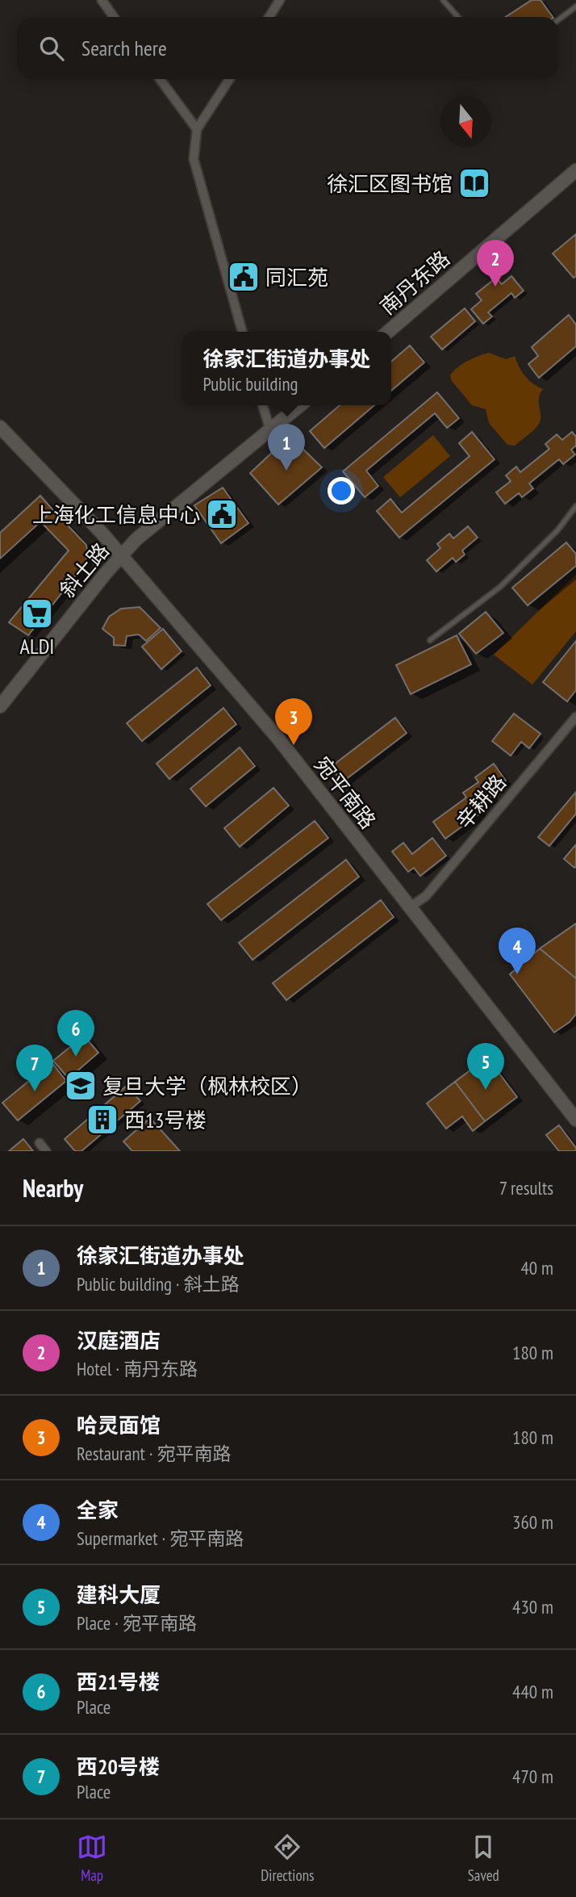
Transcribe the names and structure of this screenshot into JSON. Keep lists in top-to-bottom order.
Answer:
{
  "streets": {
    "main road": ["南丹东路", "斜土路", "宛平南路"],
    "street": ["辛耕路"]
  },
  "crossings": [
    ["斜土路", "宛平南路"],
    ["宛平南路", "辛耕路"]
  ],
  "places": {
    "library": ["徐汇区图书馆"],
    "public building": ["同汇苑", "上海化工信息中心"],
    "supermarket": ["ALDI"],
    "school or university": ["复旦大学（枫林校区）"],
    "building": ["西13号楼"]
  },
  "north": "bottom",
  "page": {
    "search": "Search here",
    "pins": [
      "2",
      "1",
      "3",
      "4",
      "6",
      "5",
      "7"
    ],
    "popup": ["徐家汇街道办事处", "Public building"],
    "heading": ["Nearby", "7 results"],
    "list": [
      {
        "mark": "1",
        "name": "徐家汇街道办事处",
        "note": "Public building · 斜土路",
        "value": "40 m"
      },
      {
        "mark": "2",
        "name": "汉庭酒店",
        "note": "Hotel · 南丹东路",
        "value": "180 m"
      },
      {
        "mark": "3",
        "name": "哈灵面馆",
        "note": "Restaurant · 宛平南路",
        "value": "180 m"
      },
      {
        "mark": "4",
        "name": "全家",
        "note": "Supermarket · 宛平南路",
        "value": "360 m"
      },
      {
        "mark": "5",
        "name": "建科大厦",
        "note": "Place · 宛平南路",
        "value": "430 m"
      },
      {
        "mark": "6",
        "name": "西21号楼",
        "note": "Place",
        "value": "440 m"
      },
      {
        "mark": "7",
        "name": "西20号楼",
        "note": "Place",
        "value": "470 m"
      }
    ],
    "nav": ["Map", "Directions", "Saved"]
  }
}
